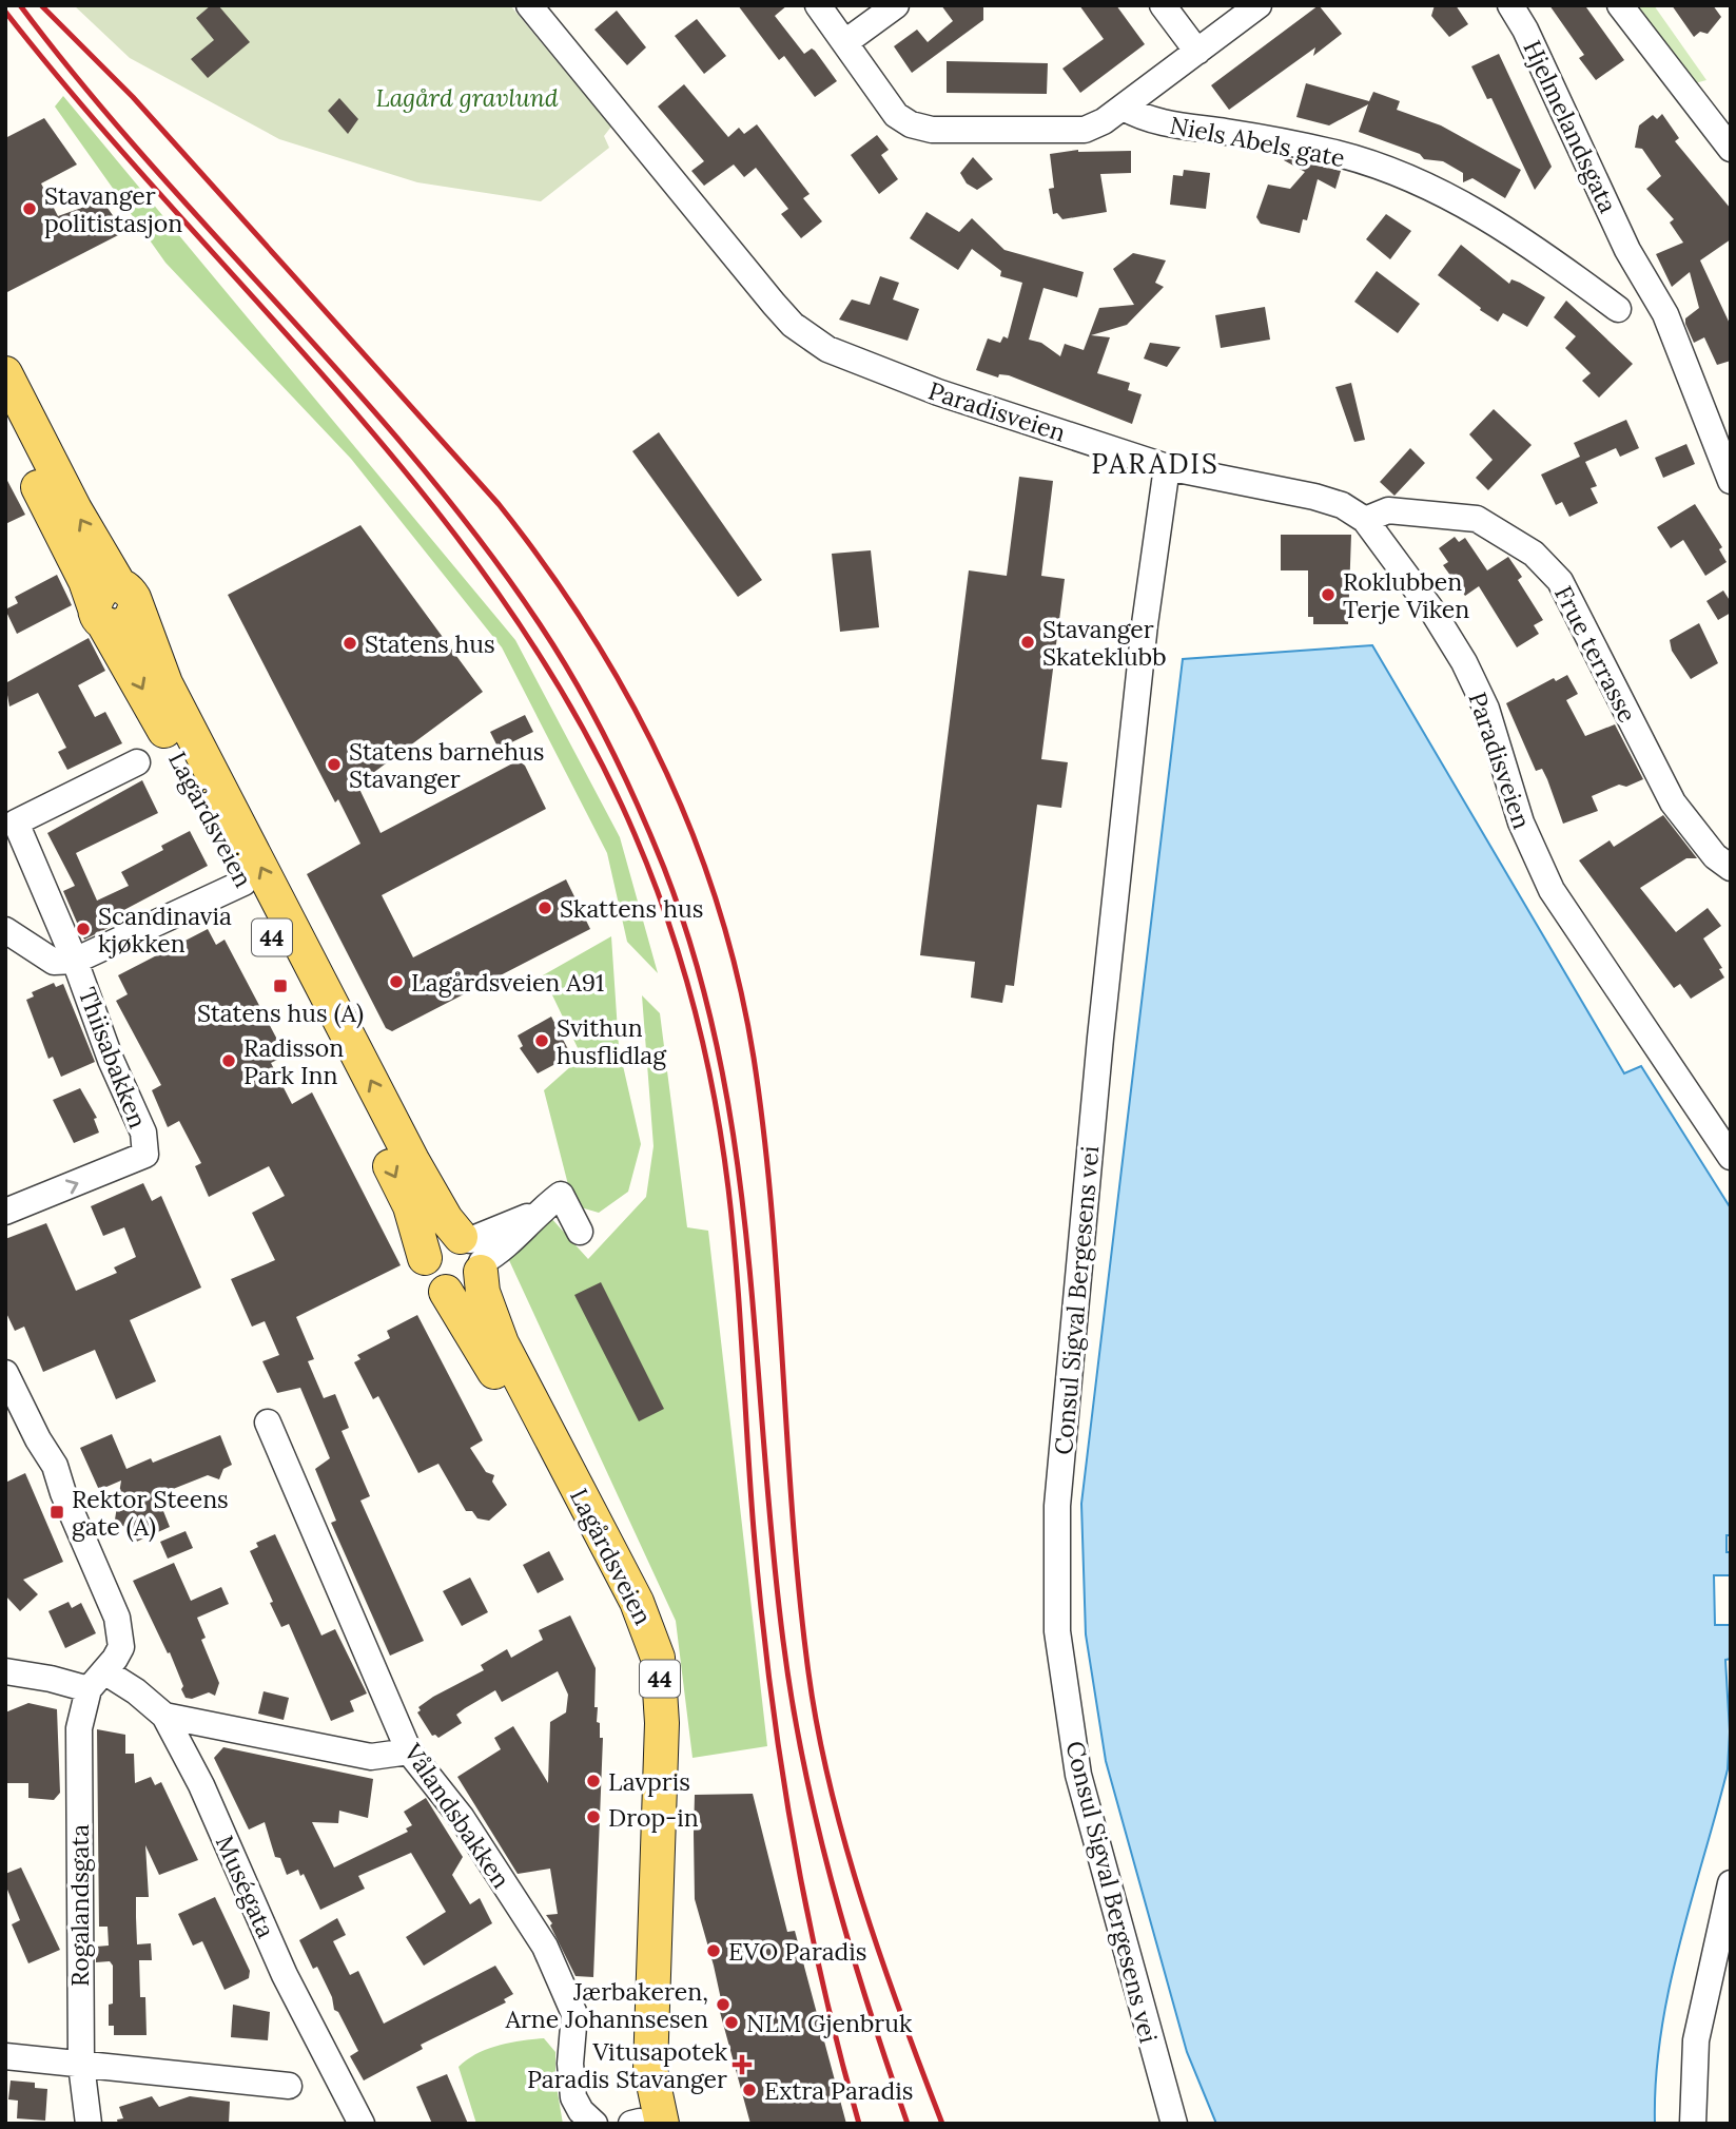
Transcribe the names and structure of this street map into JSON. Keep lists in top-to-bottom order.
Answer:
{
  "streets": {
    "main road": ["Lagårdsveien", "44"],
    "street": [
      "Hjelmelandsgata",
      "Niels Abels gate",
      "Paradisveien",
      "Frue terrasse",
      "Thiisabakken",
      "Consul Sigval Bergesens vei",
      "Vålandsbakken",
      "Muségata",
      "Rogalandsgata"
    ]
  },
  "crossings": [
    ["Paradisveien", "Frue terrasse"],
    ["Paradisveien", "Consul Sigval Bergesens vei"],
    ["Lagårdsveien", "44"],
    ["Muségata", "Rogalandsgata"]
  ],
  "districts": ["PARADIS"],
  "parks": ["Lagård gravlund"],
  "places": {
    "other": [
      "Stavanger politistasjon",
      "Roklubben Terje Viken",
      "Stavanger Skateklubb",
      "Statens hus",
      "Statens barnehus Stavanger",
      "Skattens hus",
      "Scandinavia kjøkken",
      "Lagårdsveien A91",
      "Svithun husflidlag",
      "Radisson Park Inn",
      "Lavpris",
      "Drop-in",
      "EVO Paradis",
      "Jærbakeren, Arne Johannsesen",
      "NLM Gjenbruk",
      "Extra Paradis"
    ],
    "transit": ["Statens hus (A)", "Rektor Steens gate (A)"],
    "health": ["Vitusapotek Paradis Stavanger"]
  }
}
